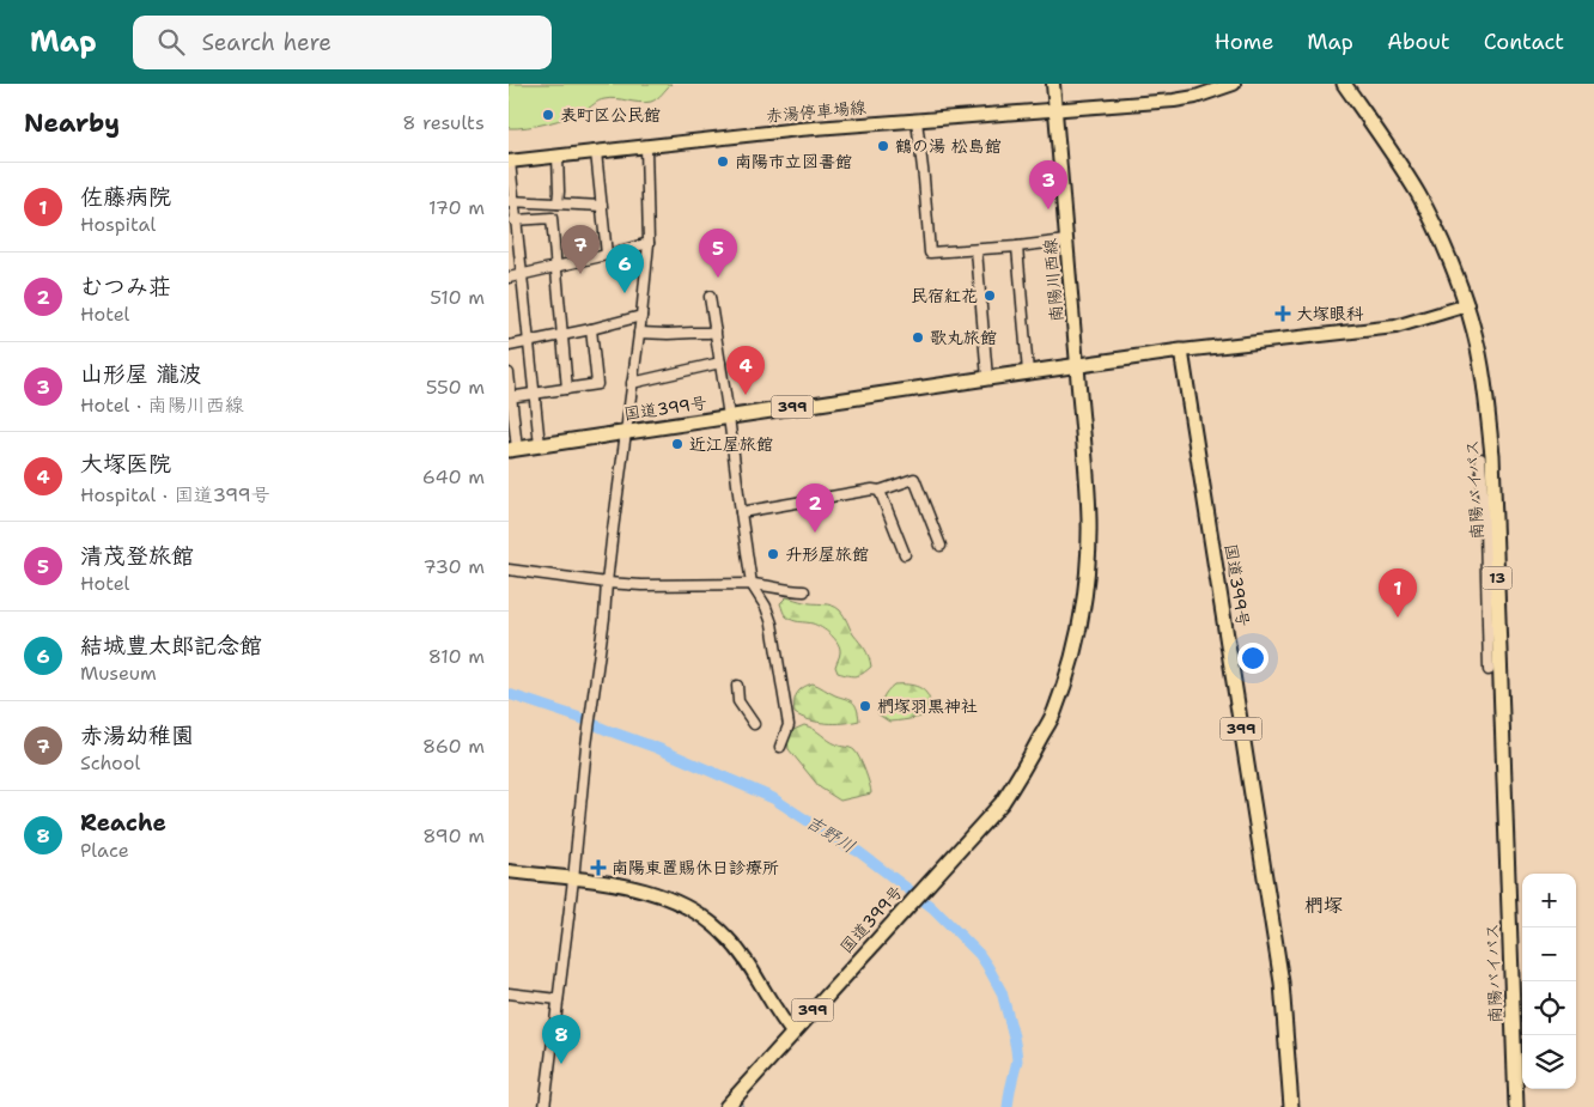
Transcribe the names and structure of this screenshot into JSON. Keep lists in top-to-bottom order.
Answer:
{
  "streets": {
    "highway": [
      "399",
      "国道399号",
      "南陽バイパス",
      "13"
    ],
    "main road": ["赤湯停車場線", "南陽川西線"]
  },
  "crossings": [
    ["赤湯停車場線", "南陽川西線"],
    ["南陽川西線", "国道399号"]
  ],
  "districts": ["椚塚"],
  "water": ["吉野川"],
  "places": {
    "other": [
      "表町区公民館",
      "鶴の湯 松島館",
      "南陽市立図書館",
      "民宿紅花",
      "歌丸旅館",
      "近江屋旅館",
      "升形屋旅館",
      "椚塚羽黒神社"
    ],
    "health": ["大塚眼科", "南陽東置賜休日診療所"]
  },
  "page": {
    "header": "Map",
    "search": "Search here",
    "nav": [
      "Home",
      "Map",
      "About",
      "Contact"
    ],
    "heading": ["Nearby", "8 results"],
    "pins": [
      "3",
      "7",
      "5",
      "6",
      "4",
      "2",
      "1",
      "8"
    ],
    "list": [
      {
        "mark": "1",
        "name": "佐藤病院",
        "note": "Hospital",
        "value": "170 m"
      },
      {
        "mark": "2",
        "name": "むつみ荘",
        "note": "Hotel",
        "value": "510 m"
      },
      {
        "mark": "3",
        "name": "山形屋 瀧波",
        "note": "Hotel · 南陽川西線",
        "value": "550 m"
      },
      {
        "mark": "4",
        "name": "大塚医院",
        "note": "Hospital · 国道399号",
        "value": "640 m"
      },
      {
        "mark": "5",
        "name": "清茂登旅館",
        "note": "Hotel",
        "value": "730 m"
      },
      {
        "mark": "6",
        "name": "結城豊太郎記念館",
        "note": "Museum",
        "value": "810 m"
      },
      {
        "mark": "7",
        "name": "赤湯幼稚園",
        "note": "School",
        "value": "860 m"
      },
      {
        "mark": "8",
        "name": "Reache",
        "note": "Place",
        "value": "890 m"
      }
    ],
    "map_buttons": ["+", "−"]
  }
}
